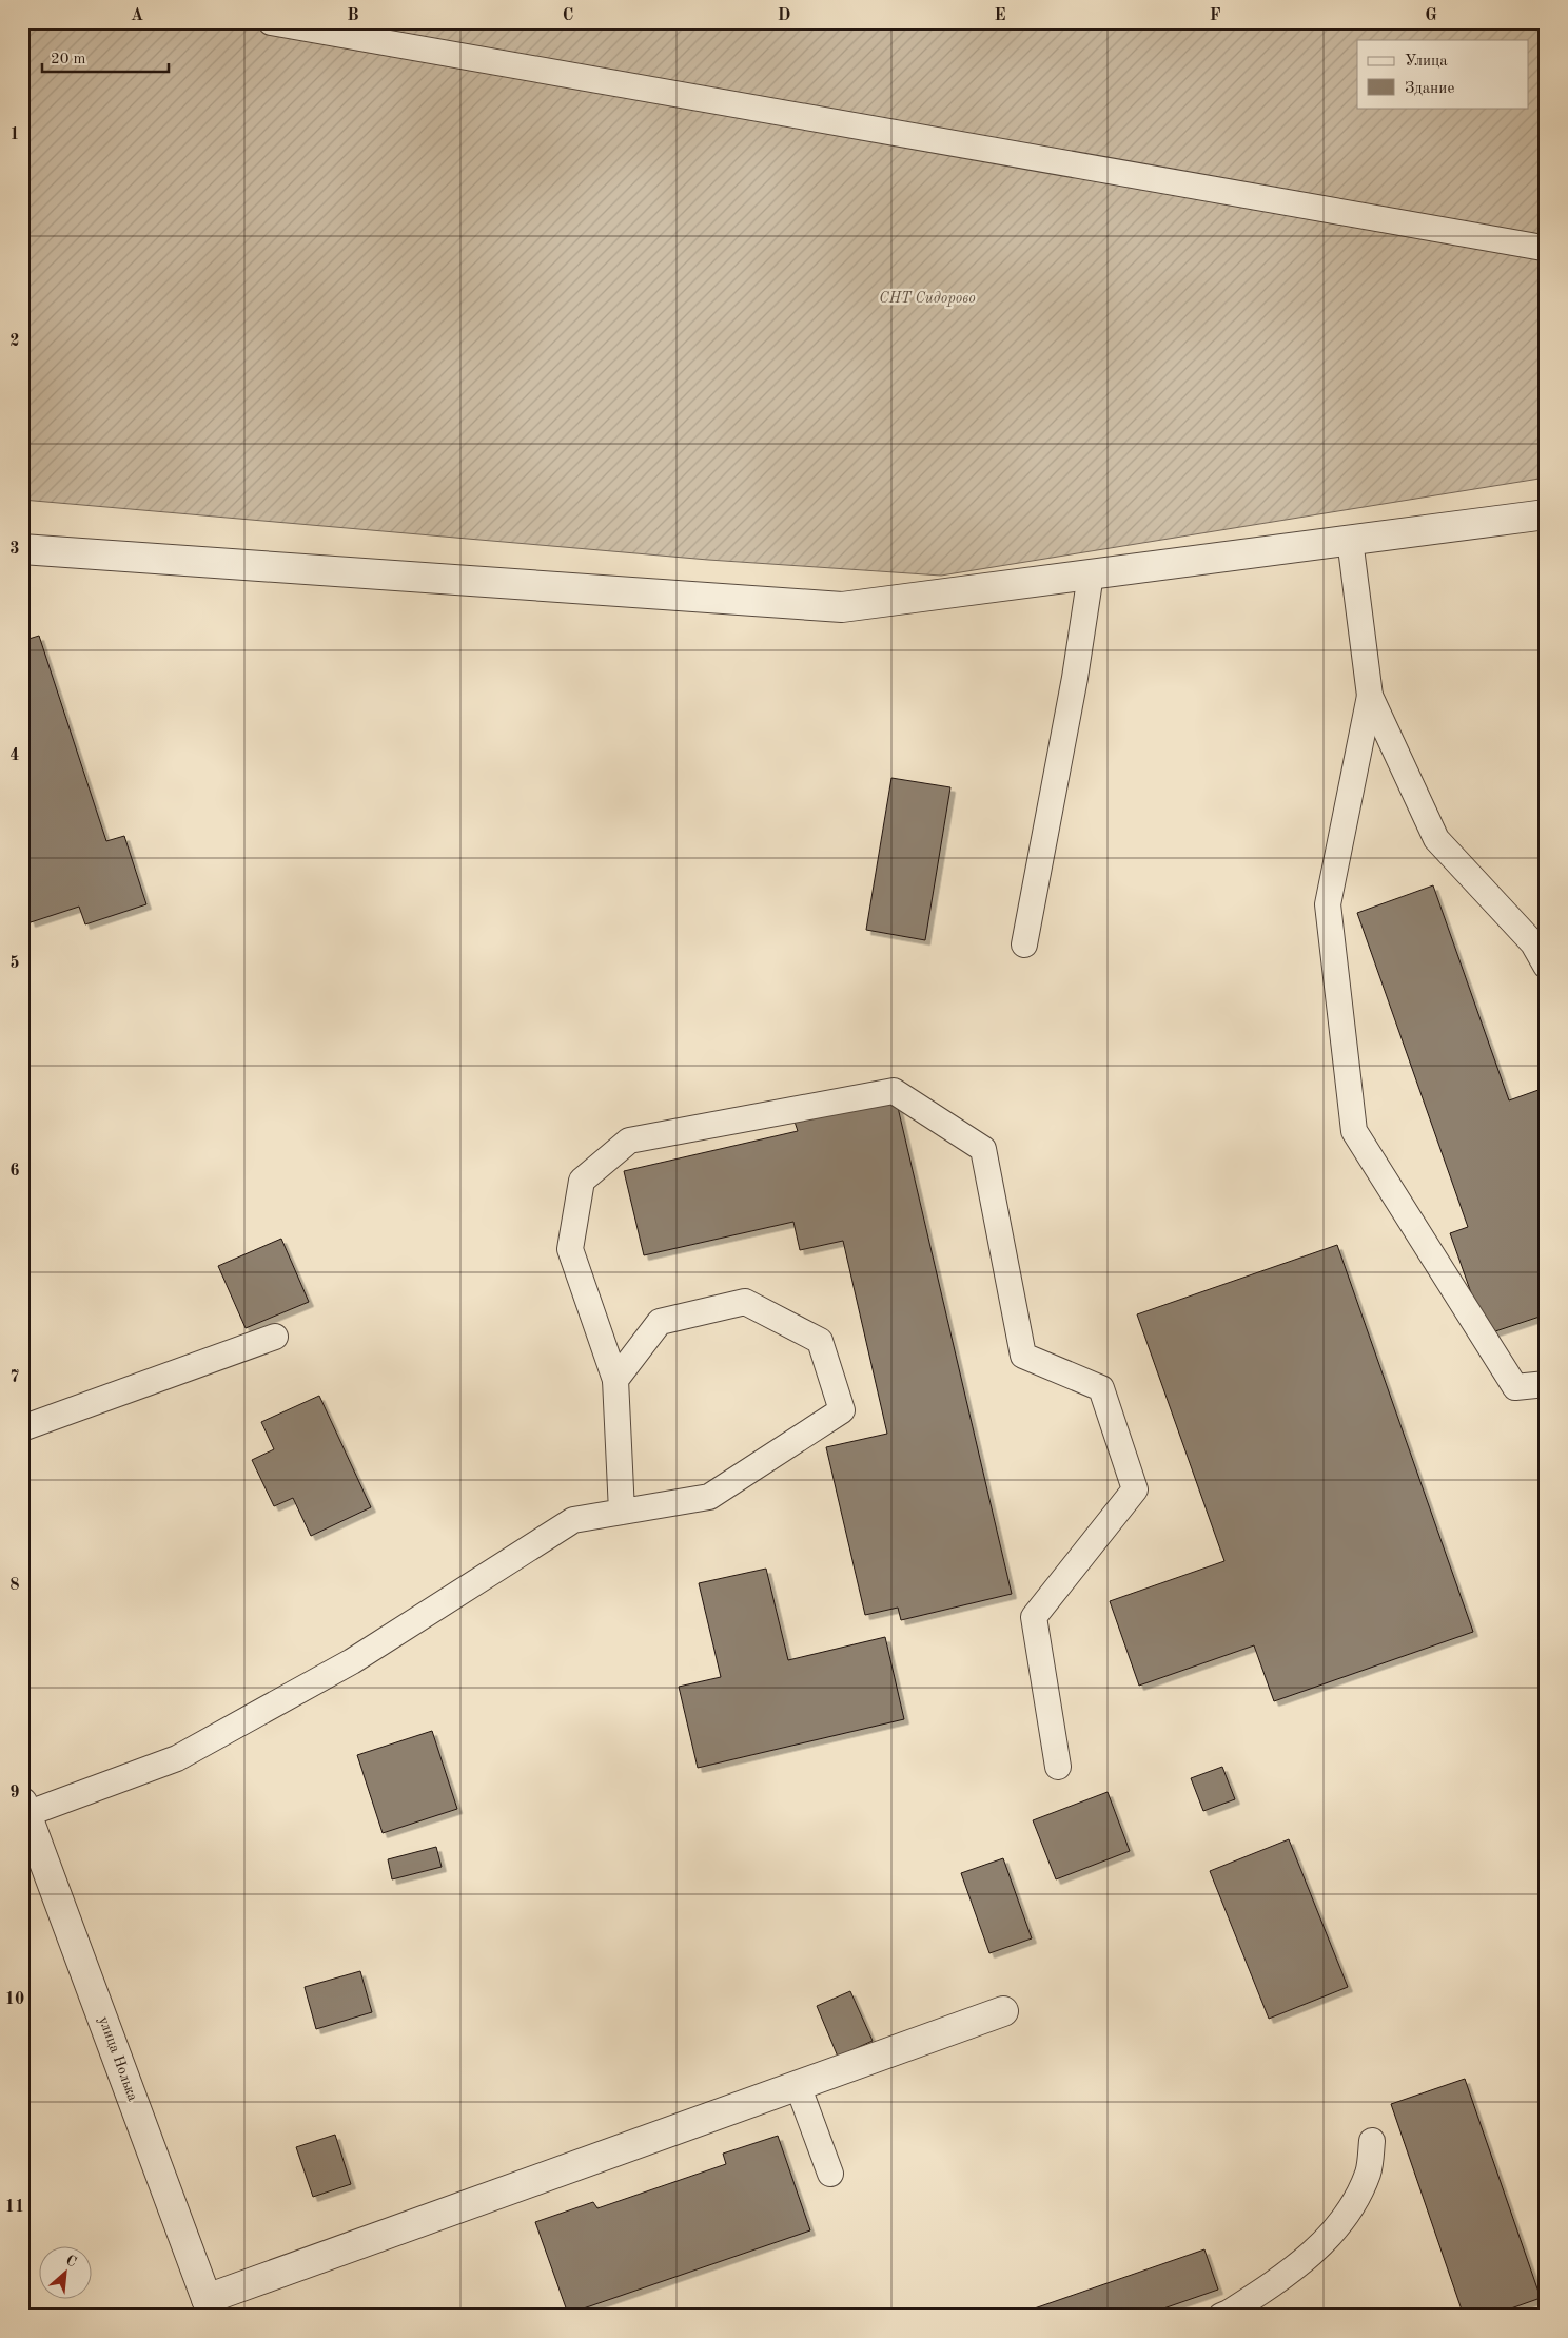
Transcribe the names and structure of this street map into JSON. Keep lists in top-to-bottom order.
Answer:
{
  "streets": {
    "street": ["улица Нолька"]
  },
  "parks": ["СНТ Сидорово"],
  "legend": ["Улица", "Здание"],
  "scale_bar": "20 m",
  "north": "top right",
  "grid": {
    "columns": [
      "A",
      "B",
      "C",
      "D",
      "E",
      "F",
      "G"
    ],
    "rows": [
      "1",
      "2",
      "3",
      "4",
      "5",
      "6",
      "7",
      "8",
      "9",
      "10",
      "11"
    ]
  }
}
